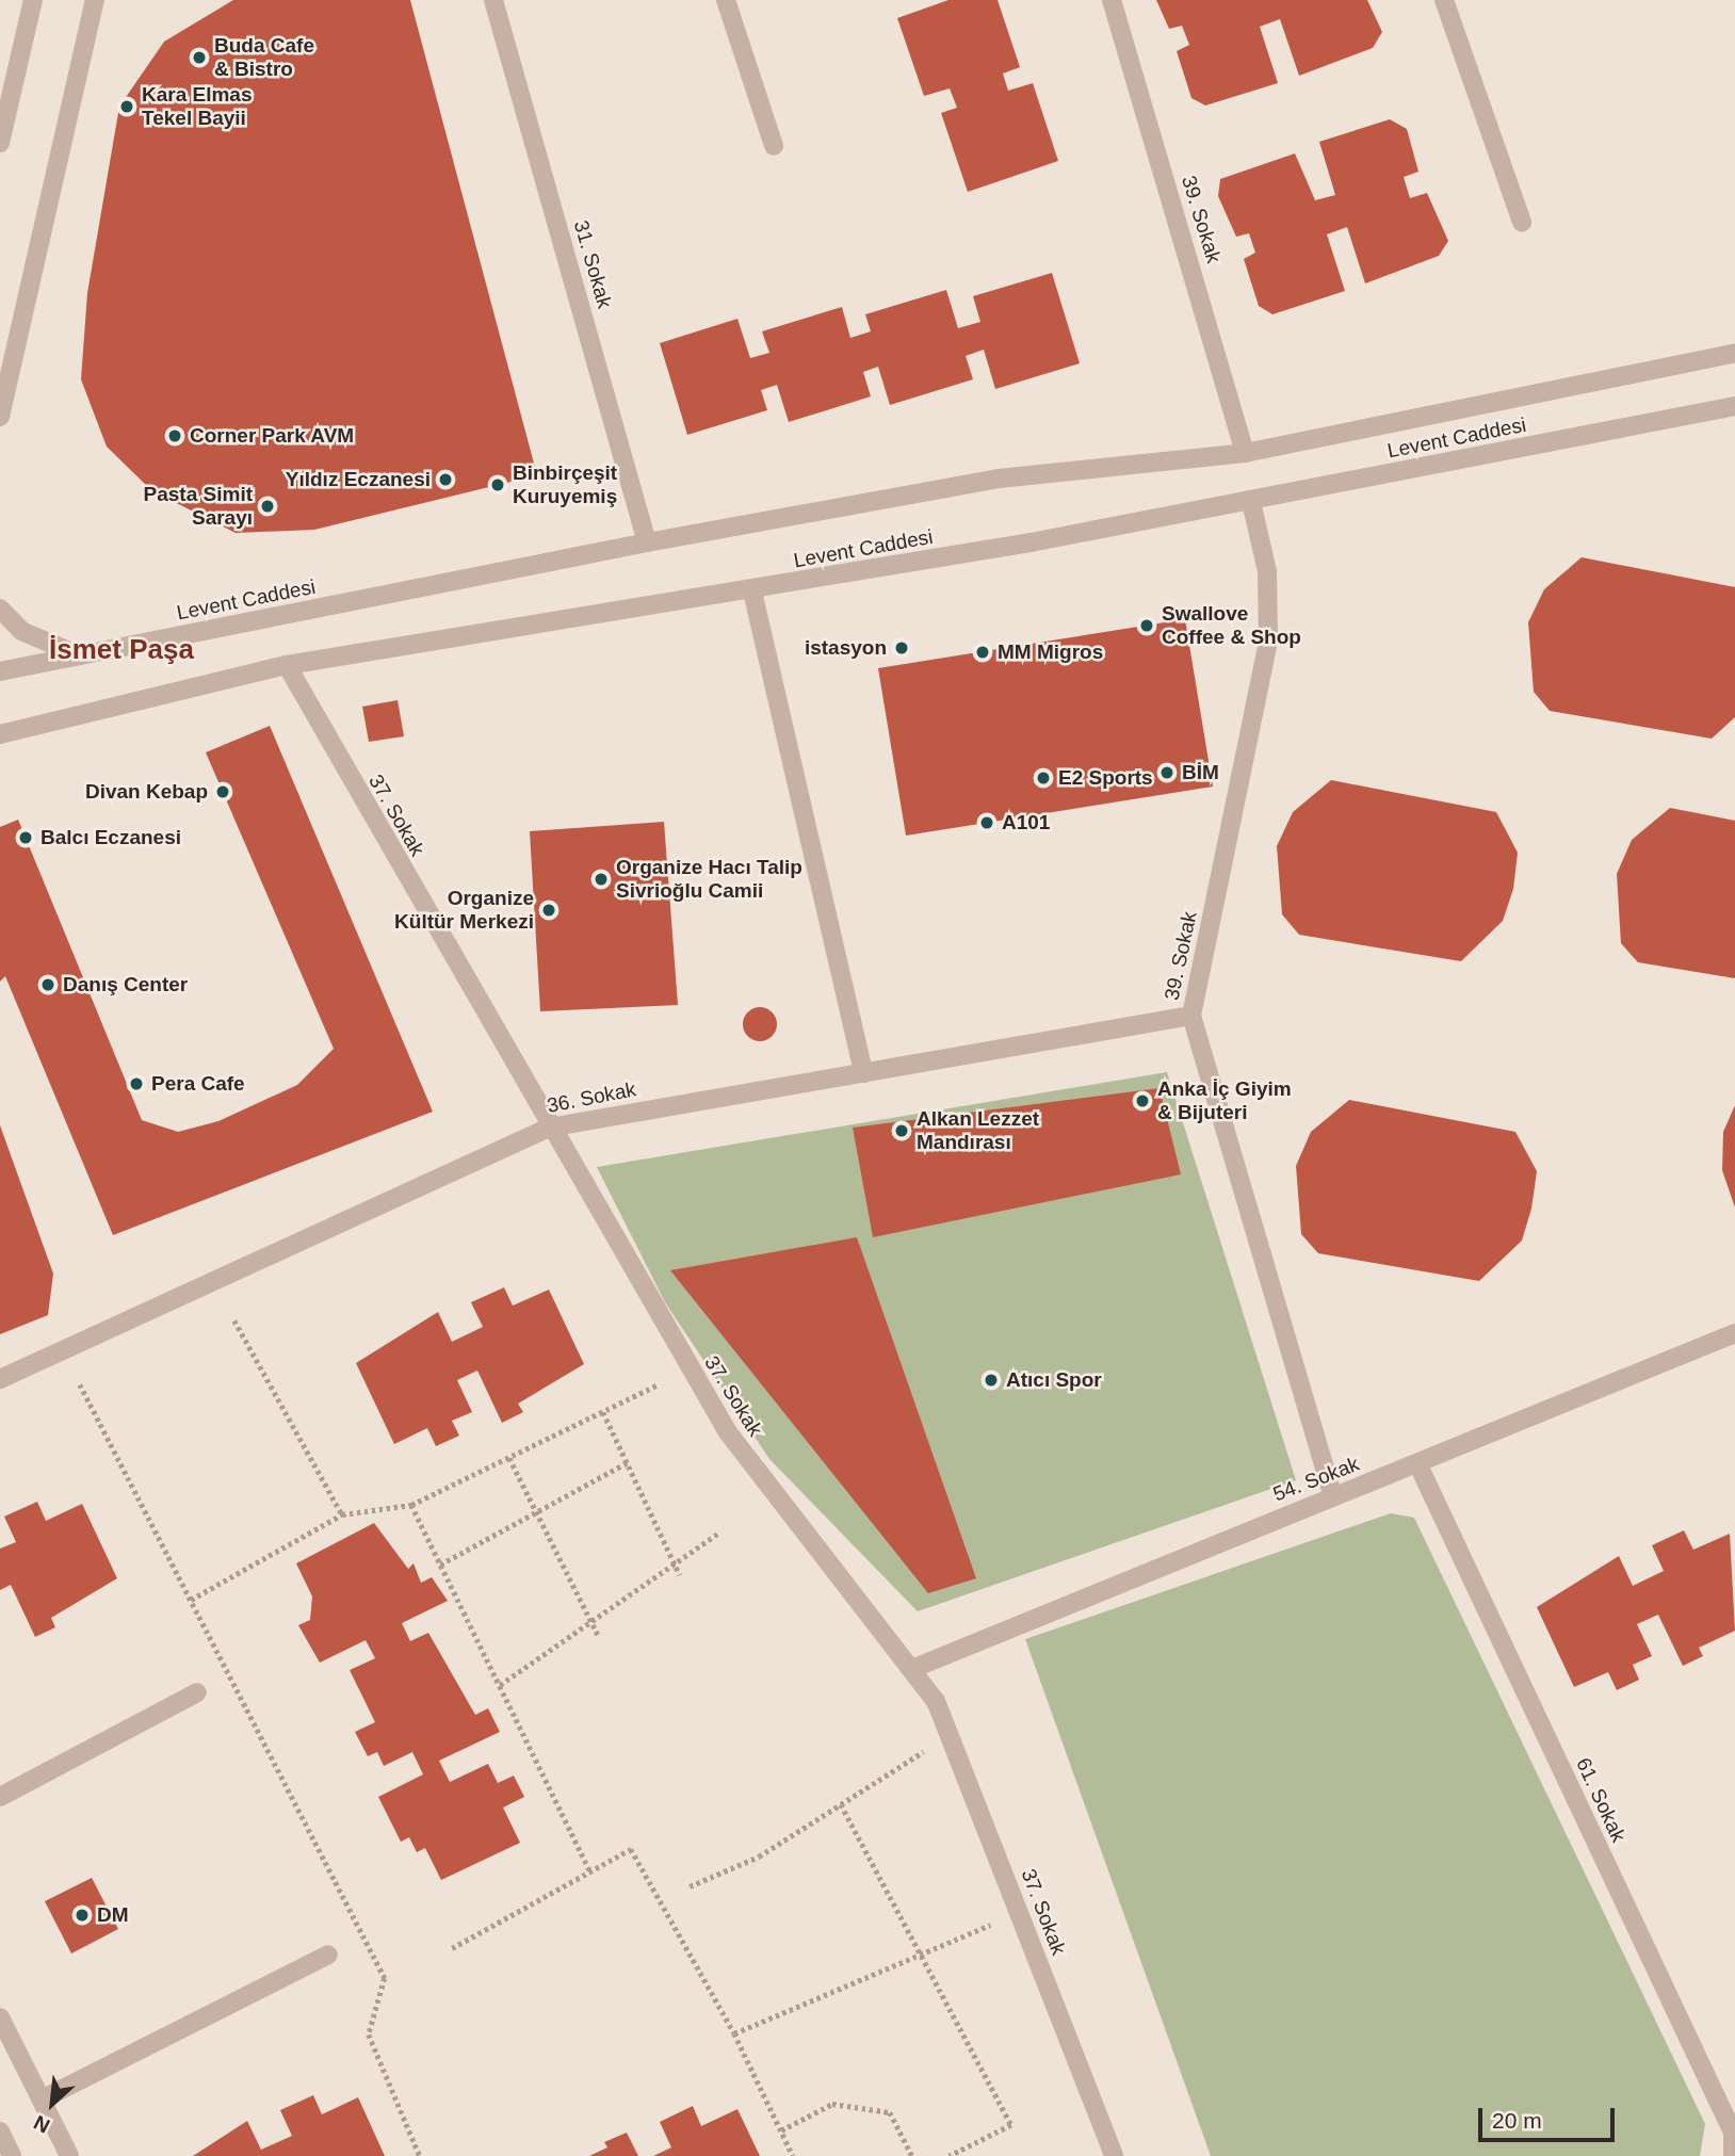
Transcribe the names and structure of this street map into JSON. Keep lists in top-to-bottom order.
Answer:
{
  "streets": {
    "street": [
      "39. Sokak",
      "31. Sokak",
      "Levent Caddesi",
      "37. Sokak",
      "36. Sokak",
      "54. Sokak",
      "61. Sokak"
    ]
  },
  "crossings": [
    ["39. Sokak", "Levent Caddesi"],
    ["39. Sokak", "36. Sokak"],
    ["39. Sokak", "54. Sokak"],
    ["31. Sokak", "Levent Caddesi"],
    ["Levent Caddesi", "37. Sokak"],
    ["37. Sokak", "36. Sokak"],
    ["37. Sokak", "54. Sokak"],
    ["54. Sokak", "61. Sokak"]
  ],
  "districts": ["İsmet Paşa"],
  "places": [
    "Buda Cafe & Bistro",
    "Kara Elmas Tekel Bayii",
    "Corner Park AVM",
    "Yıldız Eczanesi",
    "Binbirçeşit Kuruyemiş",
    "Pasta Simit Sarayı",
    "Swallove Coffee & Shop",
    "istasyon",
    "MM Migros",
    "BİM",
    "E2 Sports",
    "Divan Kebap",
    "A101",
    "Balcı Eczanesi",
    "Organize Hacı Talip Sivrioğlu Camii",
    "Organize Kültür Merkezi",
    "Danış Center",
    "Pera Cafe",
    "Anka İç Giyim & Bijuteri",
    "Alkan Lezzet Mandırası",
    "Atıcı Spor",
    "DM"
  ],
  "scale_bar": "20 m",
  "north": "bottom left"
}
